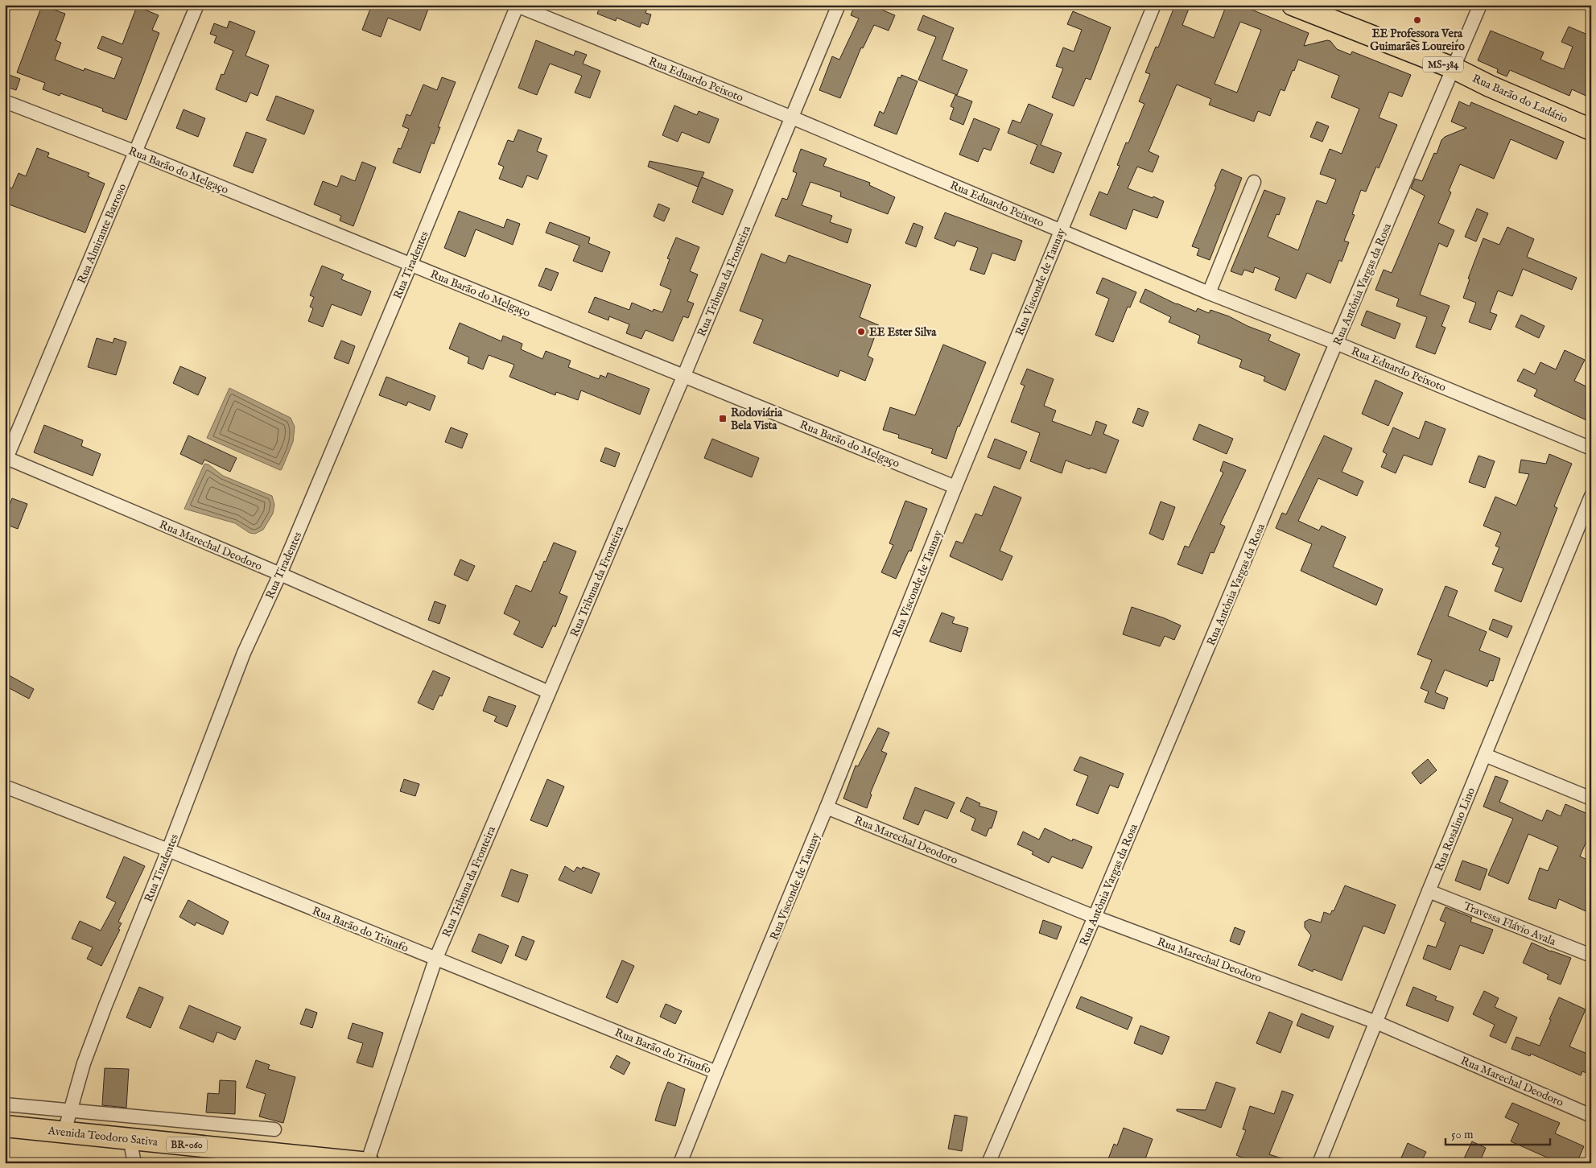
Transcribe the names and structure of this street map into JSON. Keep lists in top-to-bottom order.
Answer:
{
  "streets": {
    "main road": [
      "MS-384",
      "Rua Barão do Ladário",
      "Avenida Teodoro Sativa",
      "BR-060"
    ],
    "street": [
      "Rua Eduardo Peixoto",
      "Rua Barão do Melgaço",
      "Rua Almirante Barroso",
      "Rua Tiradentes",
      "Rua Tribuna da Fronteira",
      "Rua Visconde de Taunay",
      "Rua Antônia Vargas da Rosa",
      "Rua Marechal Deodoro",
      "Rua Rosalino Lino",
      "Travessa Flávio Avala",
      "Rua Barão do Triunfo"
    ]
  },
  "crossings": [
    ["Rua Eduardo Peixoto", "Rua Tiradentes"],
    ["Rua Eduardo Peixoto", "Rua Tribuna da Fronteira"],
    ["Rua Eduardo Peixoto", "Rua Visconde de Taunay"],
    ["Rua Eduardo Peixoto", "Rua Antônia Vargas da Rosa"],
    ["Rua Barão do Ladário", "Rua Antônia Vargas da Rosa"],
    ["Rua Barão do Melgaço", "Rua Almirante Barroso"],
    ["Rua Barão do Melgaço", "Rua Tiradentes"],
    ["Rua Barão do Melgaço", "Rua Tribuna da Fronteira"],
    ["Rua Barão do Melgaço", "Rua Visconde de Taunay"],
    ["Rua Almirante Barroso", "Rua Marechal Deodoro"],
    ["Rua Tiradentes", "Rua Marechal Deodoro"],
    ["Rua Tiradentes", "Rua Barão do Triunfo"],
    ["Rua Tiradentes", "Avenida Teodoro Sativa"],
    ["Rua Tribuna da Fronteira", "Rua Marechal Deodoro"],
    ["Rua Tribuna da Fronteira", "Rua Barão do Triunfo"],
    ["Rua Tribuna da Fronteira", "Avenida Teodoro Sativa"],
    ["Rua Visconde de Taunay", "Rua Marechal Deodoro"],
    ["Rua Visconde de Taunay", "Rua Barão do Triunfo"],
    ["Rua Antônia Vargas da Rosa", "Rua Marechal Deodoro"],
    ["Rua Marechal Deodoro", "Rua Rosalino Lino"],
    ["Rua Rosalino Lino", "Travessa Flávio Avala"]
  ],
  "places": {
    "other": ["EE Professora Vera Guimarães Loureiro", "EE Ester Silva"],
    "transit": ["Rodoviária Bela Vista"]
  },
  "scale_bar": "50 m"
}
